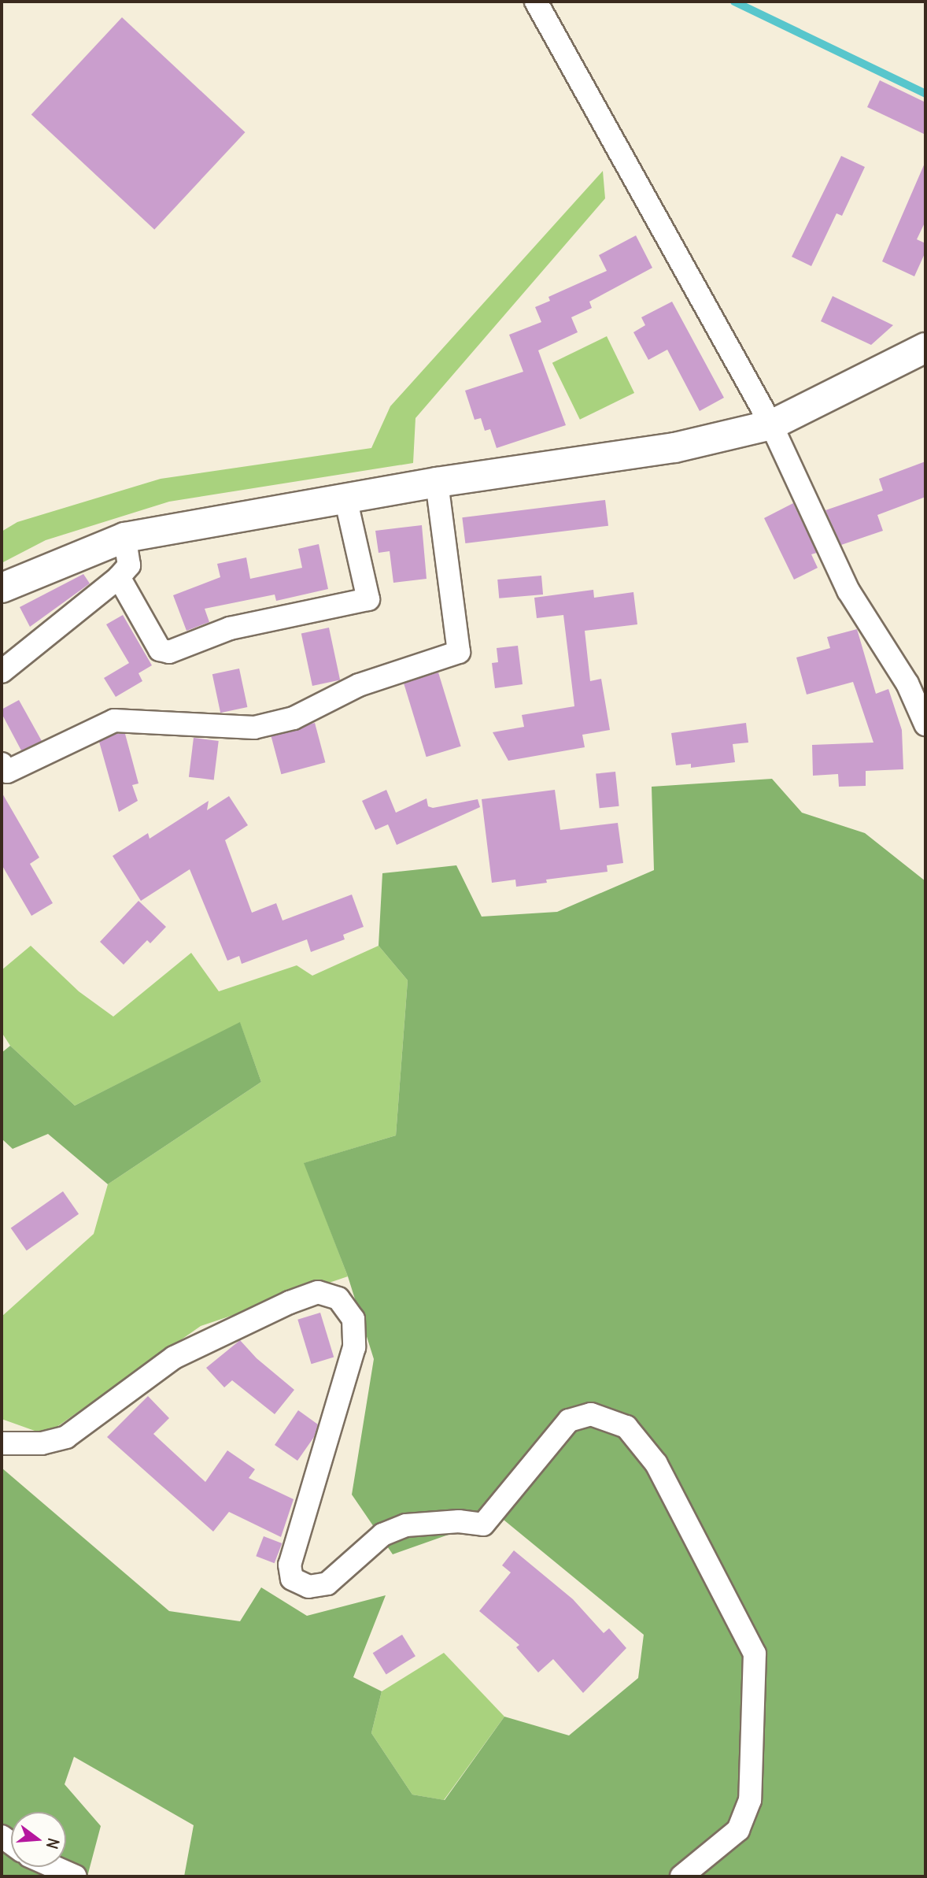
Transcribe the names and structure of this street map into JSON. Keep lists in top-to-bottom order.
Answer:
{
  "north": "right"
}
